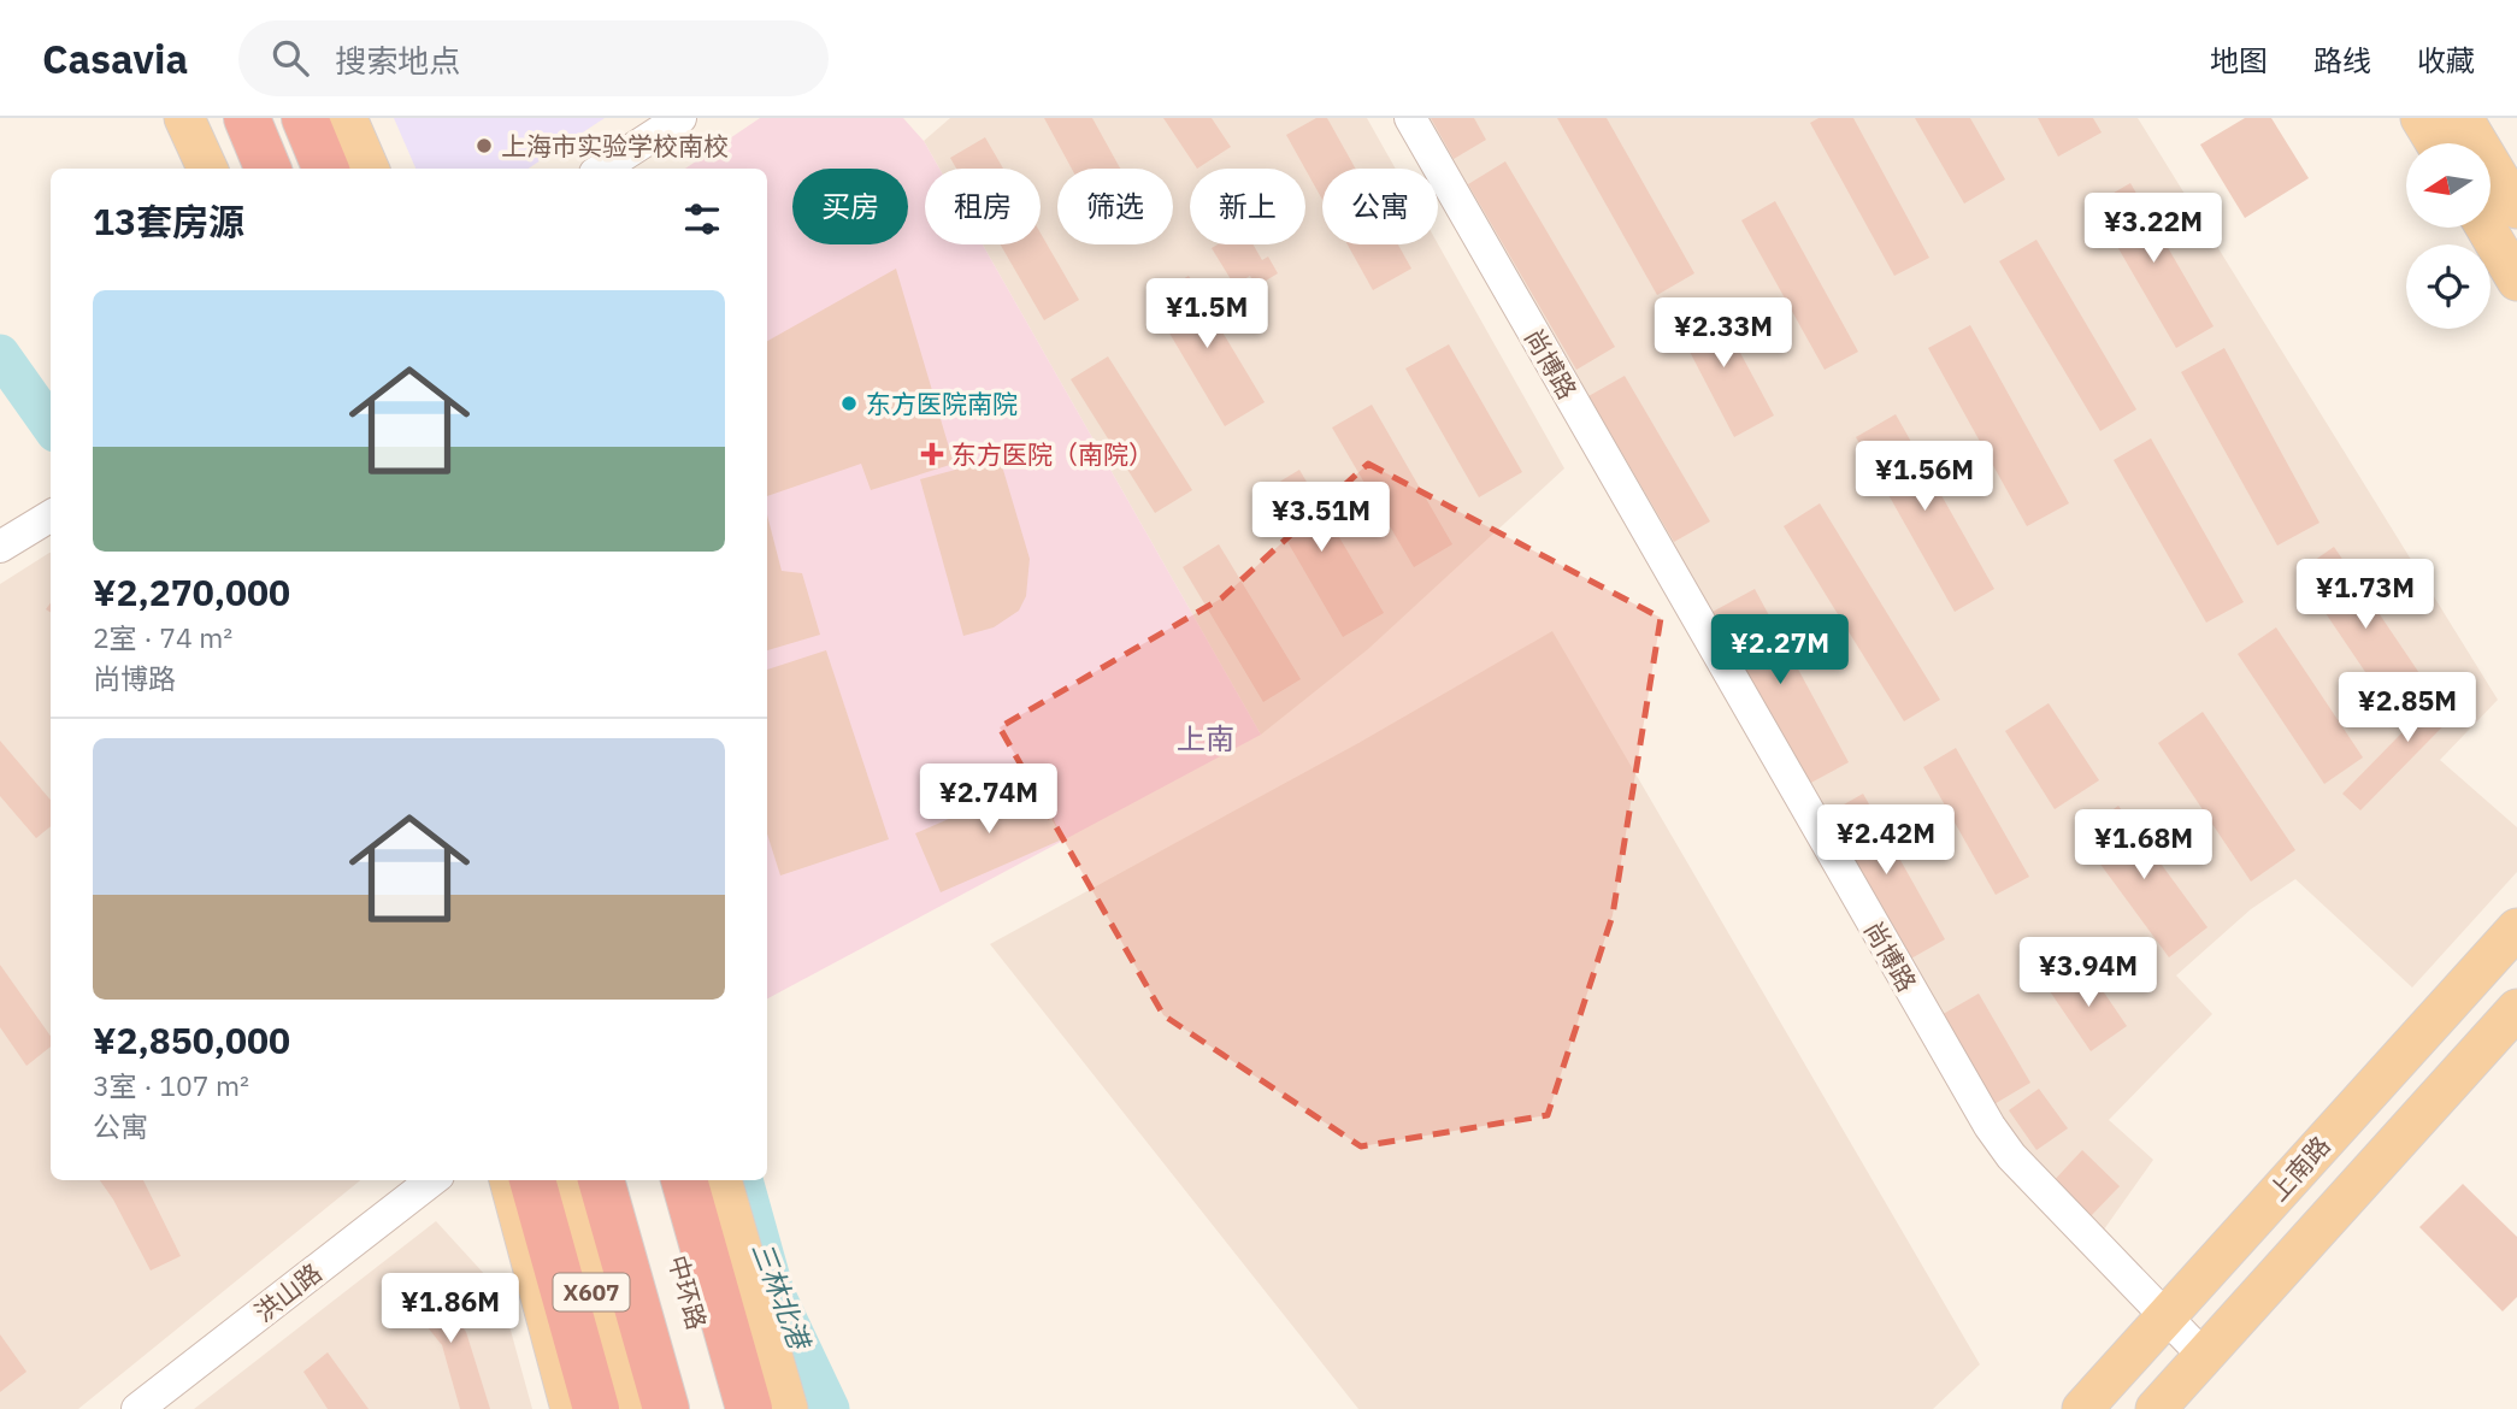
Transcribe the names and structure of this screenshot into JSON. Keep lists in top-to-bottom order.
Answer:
{
  "streets": {
    "highway": ["中环路"],
    "main road": ["上南路", "X607"],
    "street": ["尚博路", "洪山路"]
  },
  "crossings": [
    ["尚博路", "上南路"]
  ],
  "districts": ["上南"],
  "water": ["三林北港"],
  "places": {
    "other": ["上海市实验学校南校", "东方医院南院"],
    "health": ["东方医院（南院）"]
  },
  "north": "left",
  "page": {
    "header": "Casavia",
    "search": "搜索地点",
    "nav": ["地图", "路线", "收藏"],
    "chip": [
      "买房",
      "租房",
      "筛选",
      "新上",
      "公寓"
    ],
    "heading": "13套房源",
    "price": [
      "¥3.22M",
      "¥1.5M",
      "¥2.33M",
      "¥1.56M",
      "¥3.51M",
      "¥1.73M",
      "¥2.27M",
      "¥2.85M",
      "¥2.74M",
      "¥2.42M",
      "¥1.68M",
      "¥3.94M",
      "¥1.86M"
    ],
    "list": [
      {
        "name": "¥2,270,000",
        "note": "2室 · 74 m² · 尚博路"
      },
      {
        "name": "¥2,850,000",
        "note": "3室 · 107 m² · 公寓"
      }
    ]
  }
}
